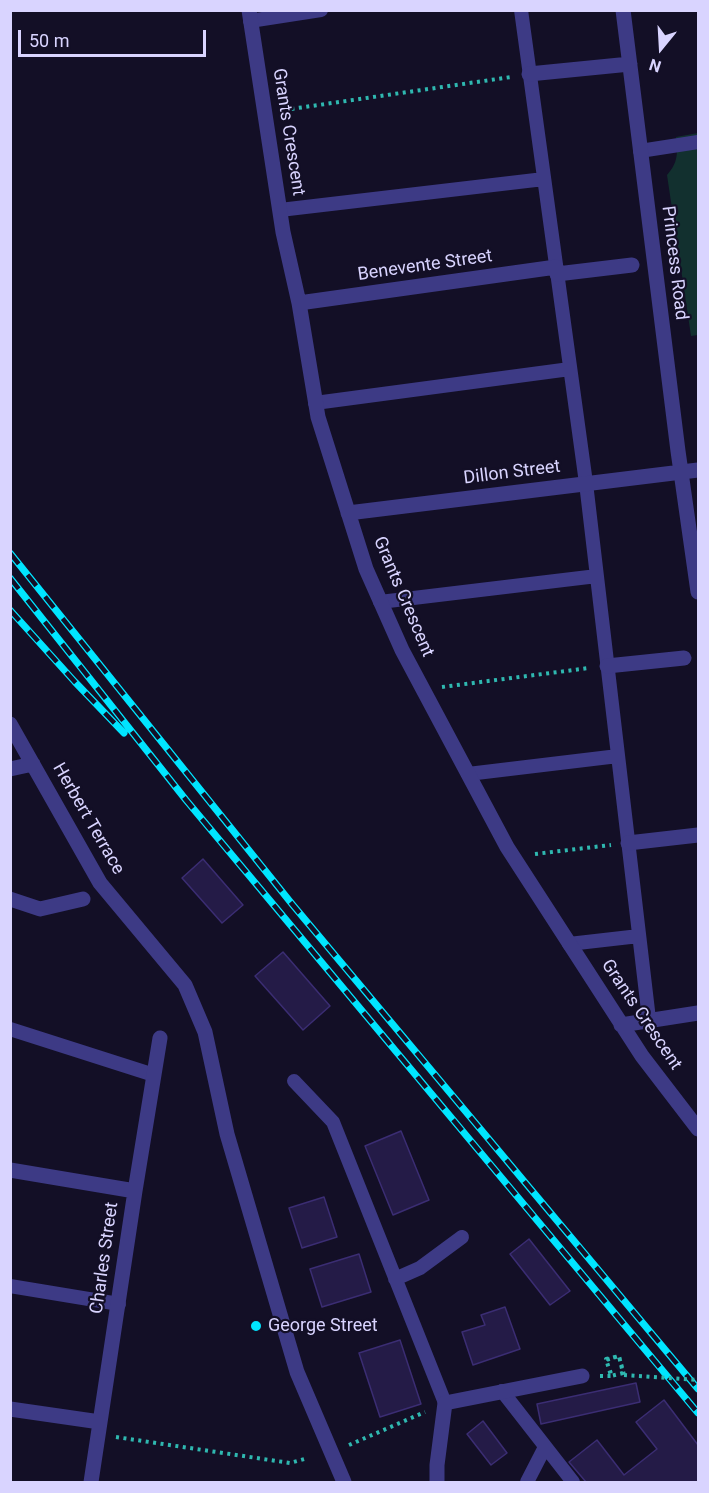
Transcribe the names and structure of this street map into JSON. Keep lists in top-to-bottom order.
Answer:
{
  "streets": {
    "street": [
      "Grants Crescent",
      "Princess Road",
      "Benevente Street",
      "Dillon Street",
      "Herbert Terrace",
      "Charles Street"
    ]
  },
  "crossings": [
    ["Grants Crescent", "Benevente Street"],
    ["Grants Crescent", "Dillon Street"],
    ["Princess Road", "Dillon Street"]
  ],
  "places": ["George Street"],
  "scale_bar": "50 m",
  "north": "bottom"
}
